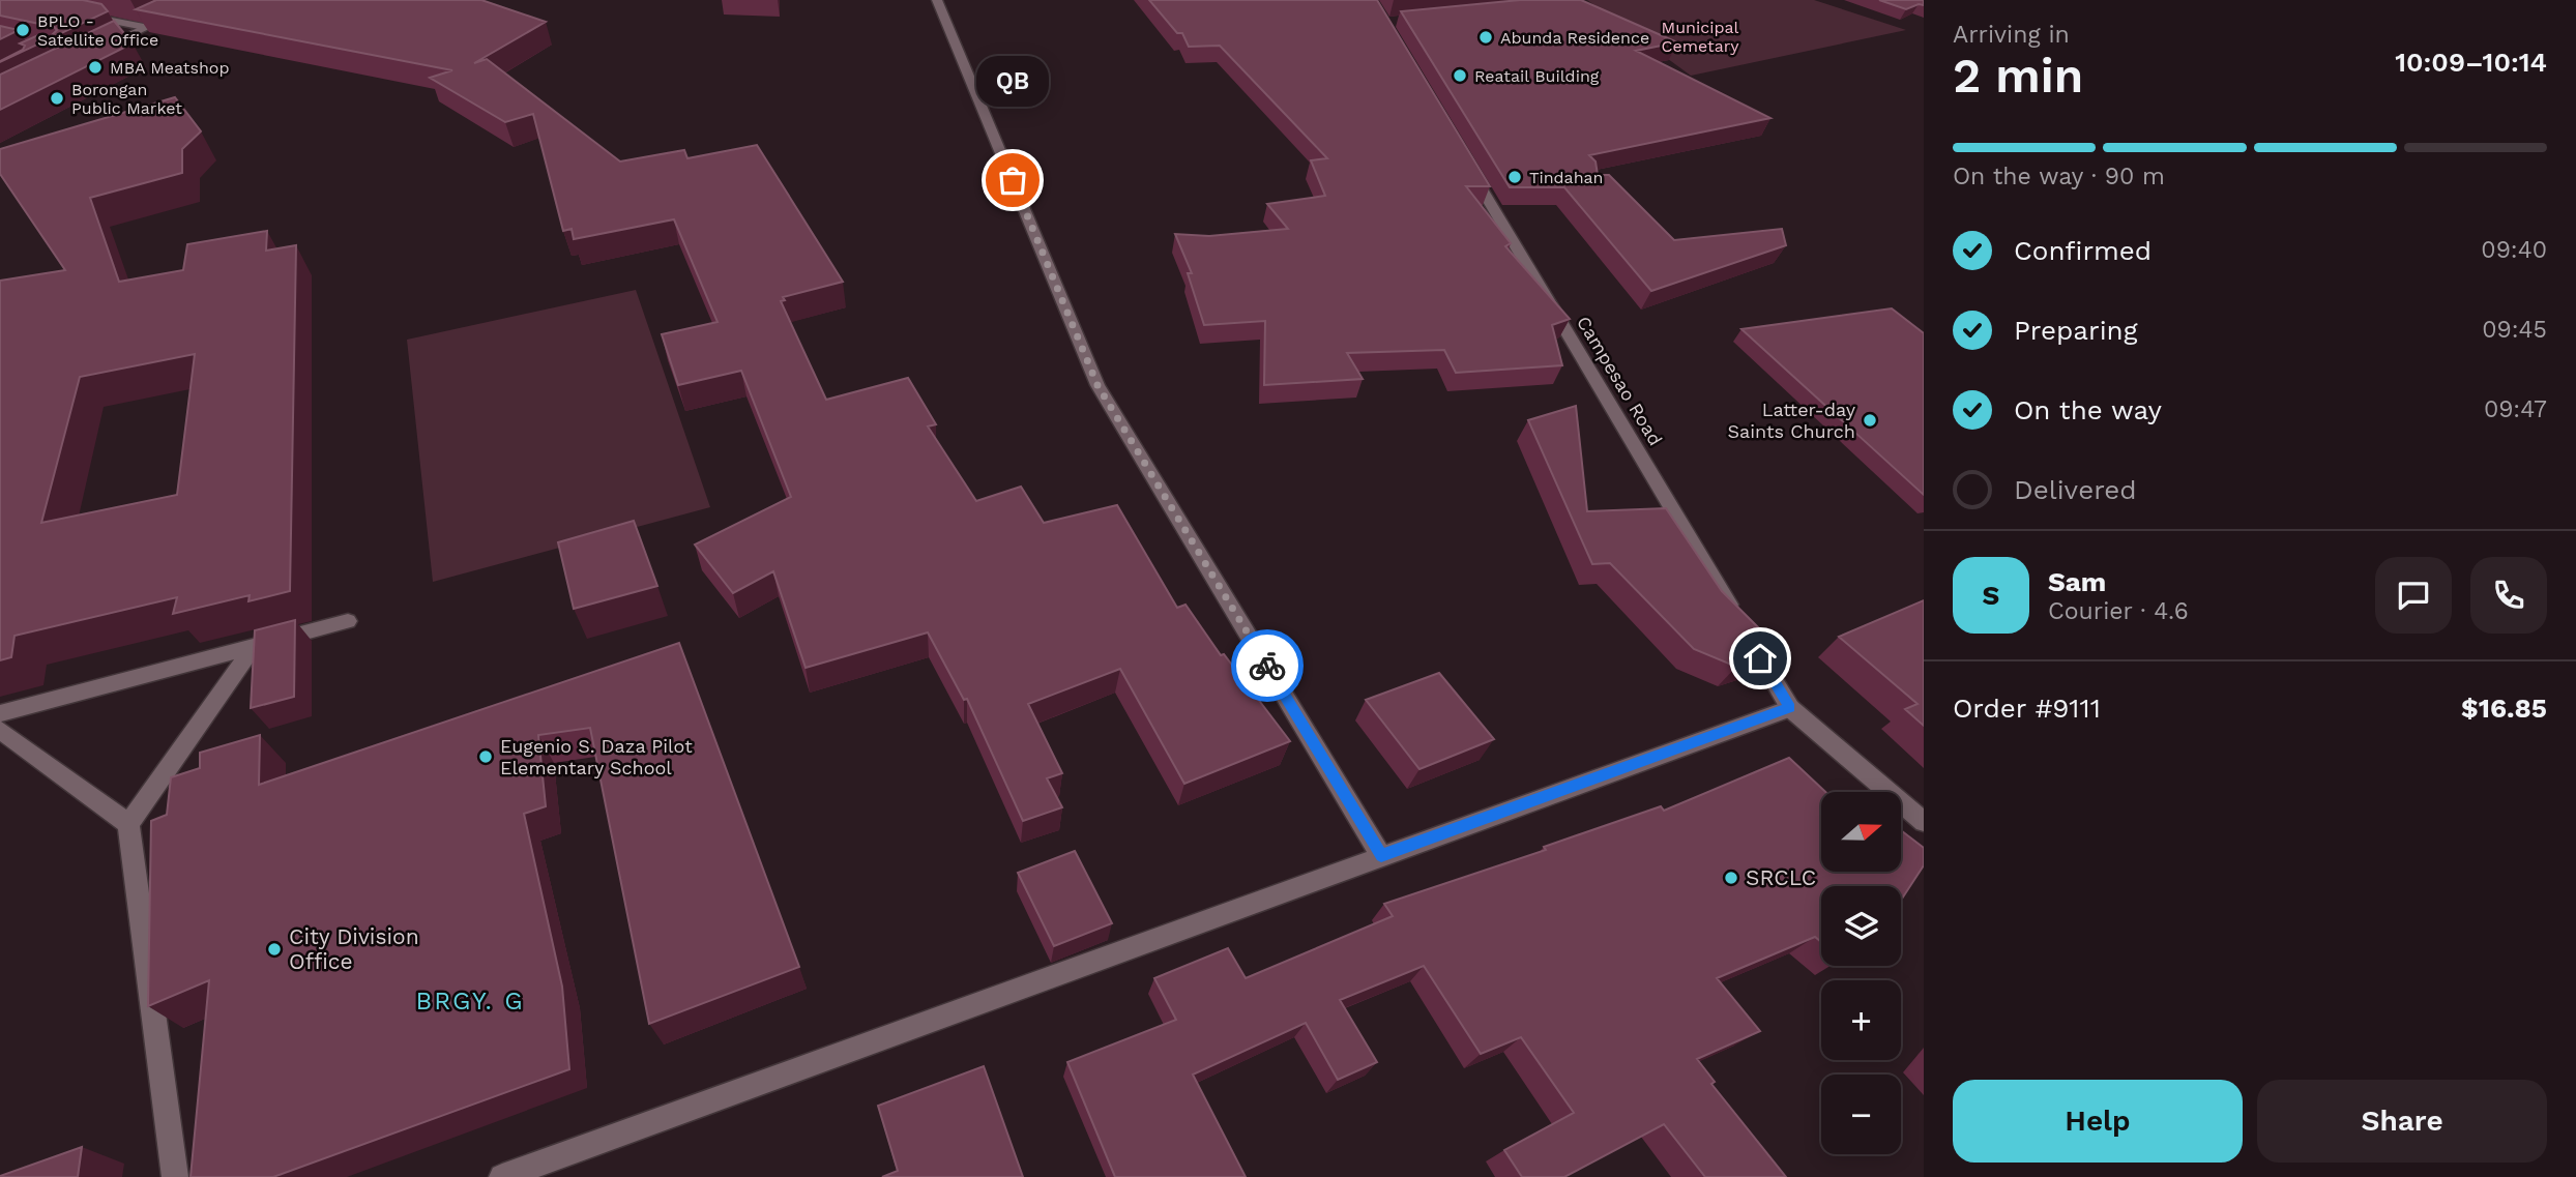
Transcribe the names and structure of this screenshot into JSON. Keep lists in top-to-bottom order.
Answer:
{
  "streets": {
    "street": ["Campesao Road"]
  },
  "districts": ["BRGY. G"],
  "parks": ["Municipal Cemetary"],
  "places": [
    "BPLO - Satellite Office",
    "Abunda Residence",
    "MBA Meatshop",
    "Reatail Building",
    "Borongan Public Market",
    "Tindahan",
    "QB",
    "Latter-day Saints Church",
    "Eugenio S. Daza Pilot Elementary School",
    "SRCLC",
    "City Division Office"
  ],
  "north": "right",
  "page": {
    "heading": ["2 min", "Arriving in", "10:09–10:14"],
    "panel": [
      "Sam",
      "Courier · 4.6",
      "Order #9111",
      "$16.85"
    ],
    "bubble": "QB",
    "bar": "On the way · 90 m",
    "list": [
      ["Confirmed", "09:40"],
      ["Preparing", "09:45"],
      ["On the way", "09:47"],
      "Delivered"
    ],
    "round": "S",
    "map_buttons": ["+", "−"],
    "buttons": ["Help", "Share"]
  }
}
